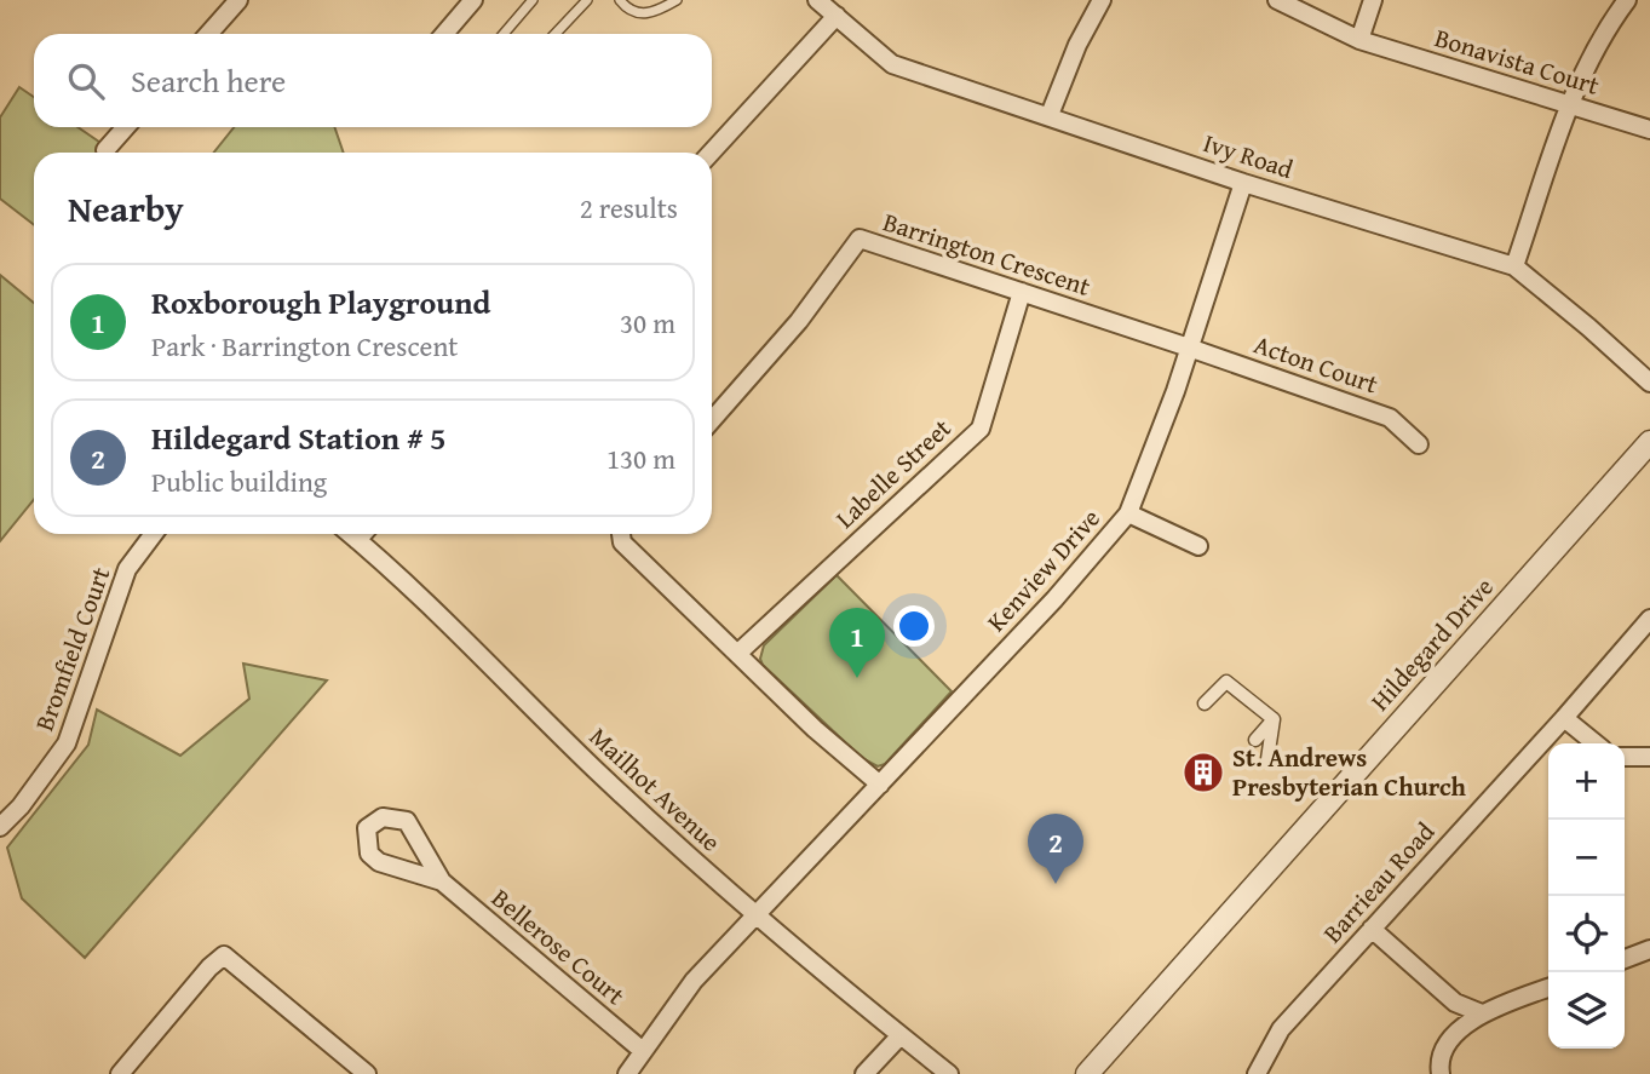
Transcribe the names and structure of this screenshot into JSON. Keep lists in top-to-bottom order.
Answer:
{
  "streets": {
    "street": [
      "Bonavista Court",
      "Ivy Road",
      "Barrington Crescent",
      "Acton Court",
      "Labelle Street",
      "Kenview Drive",
      "Hildegard Drive",
      "Bromfield Court",
      "Mailhot Avenue",
      "Barrieau Road",
      "Bellerose Court"
    ]
  },
  "crossings": [
    ["Ivy Road", "Kenview Drive"],
    ["Barrington Crescent", "Acton Court"],
    ["Barrington Crescent", "Labelle Street"],
    ["Barrington Crescent", "Kenview Drive"],
    ["Acton Court", "Kenview Drive"],
    ["Kenview Drive", "Mailhot Avenue"],
    ["Kenview Drive", "Bellerose Court"]
  ],
  "places": {
    "building": ["St. Andrews Presbyterian Church"]
  },
  "page": {
    "search": "Search here",
    "heading": ["Nearby", "2 results"],
    "list": [
      {
        "mark": "1",
        "name": "Roxborough Playground",
        "note": "Park · Barrington Crescent",
        "value": "30 m"
      },
      {
        "mark": "2",
        "name": "Hildegard Station # 5",
        "note": "Public building",
        "value": "130 m"
      }
    ],
    "pins": ["1", "2"],
    "map_buttons": ["+", "−"]
  }
}
